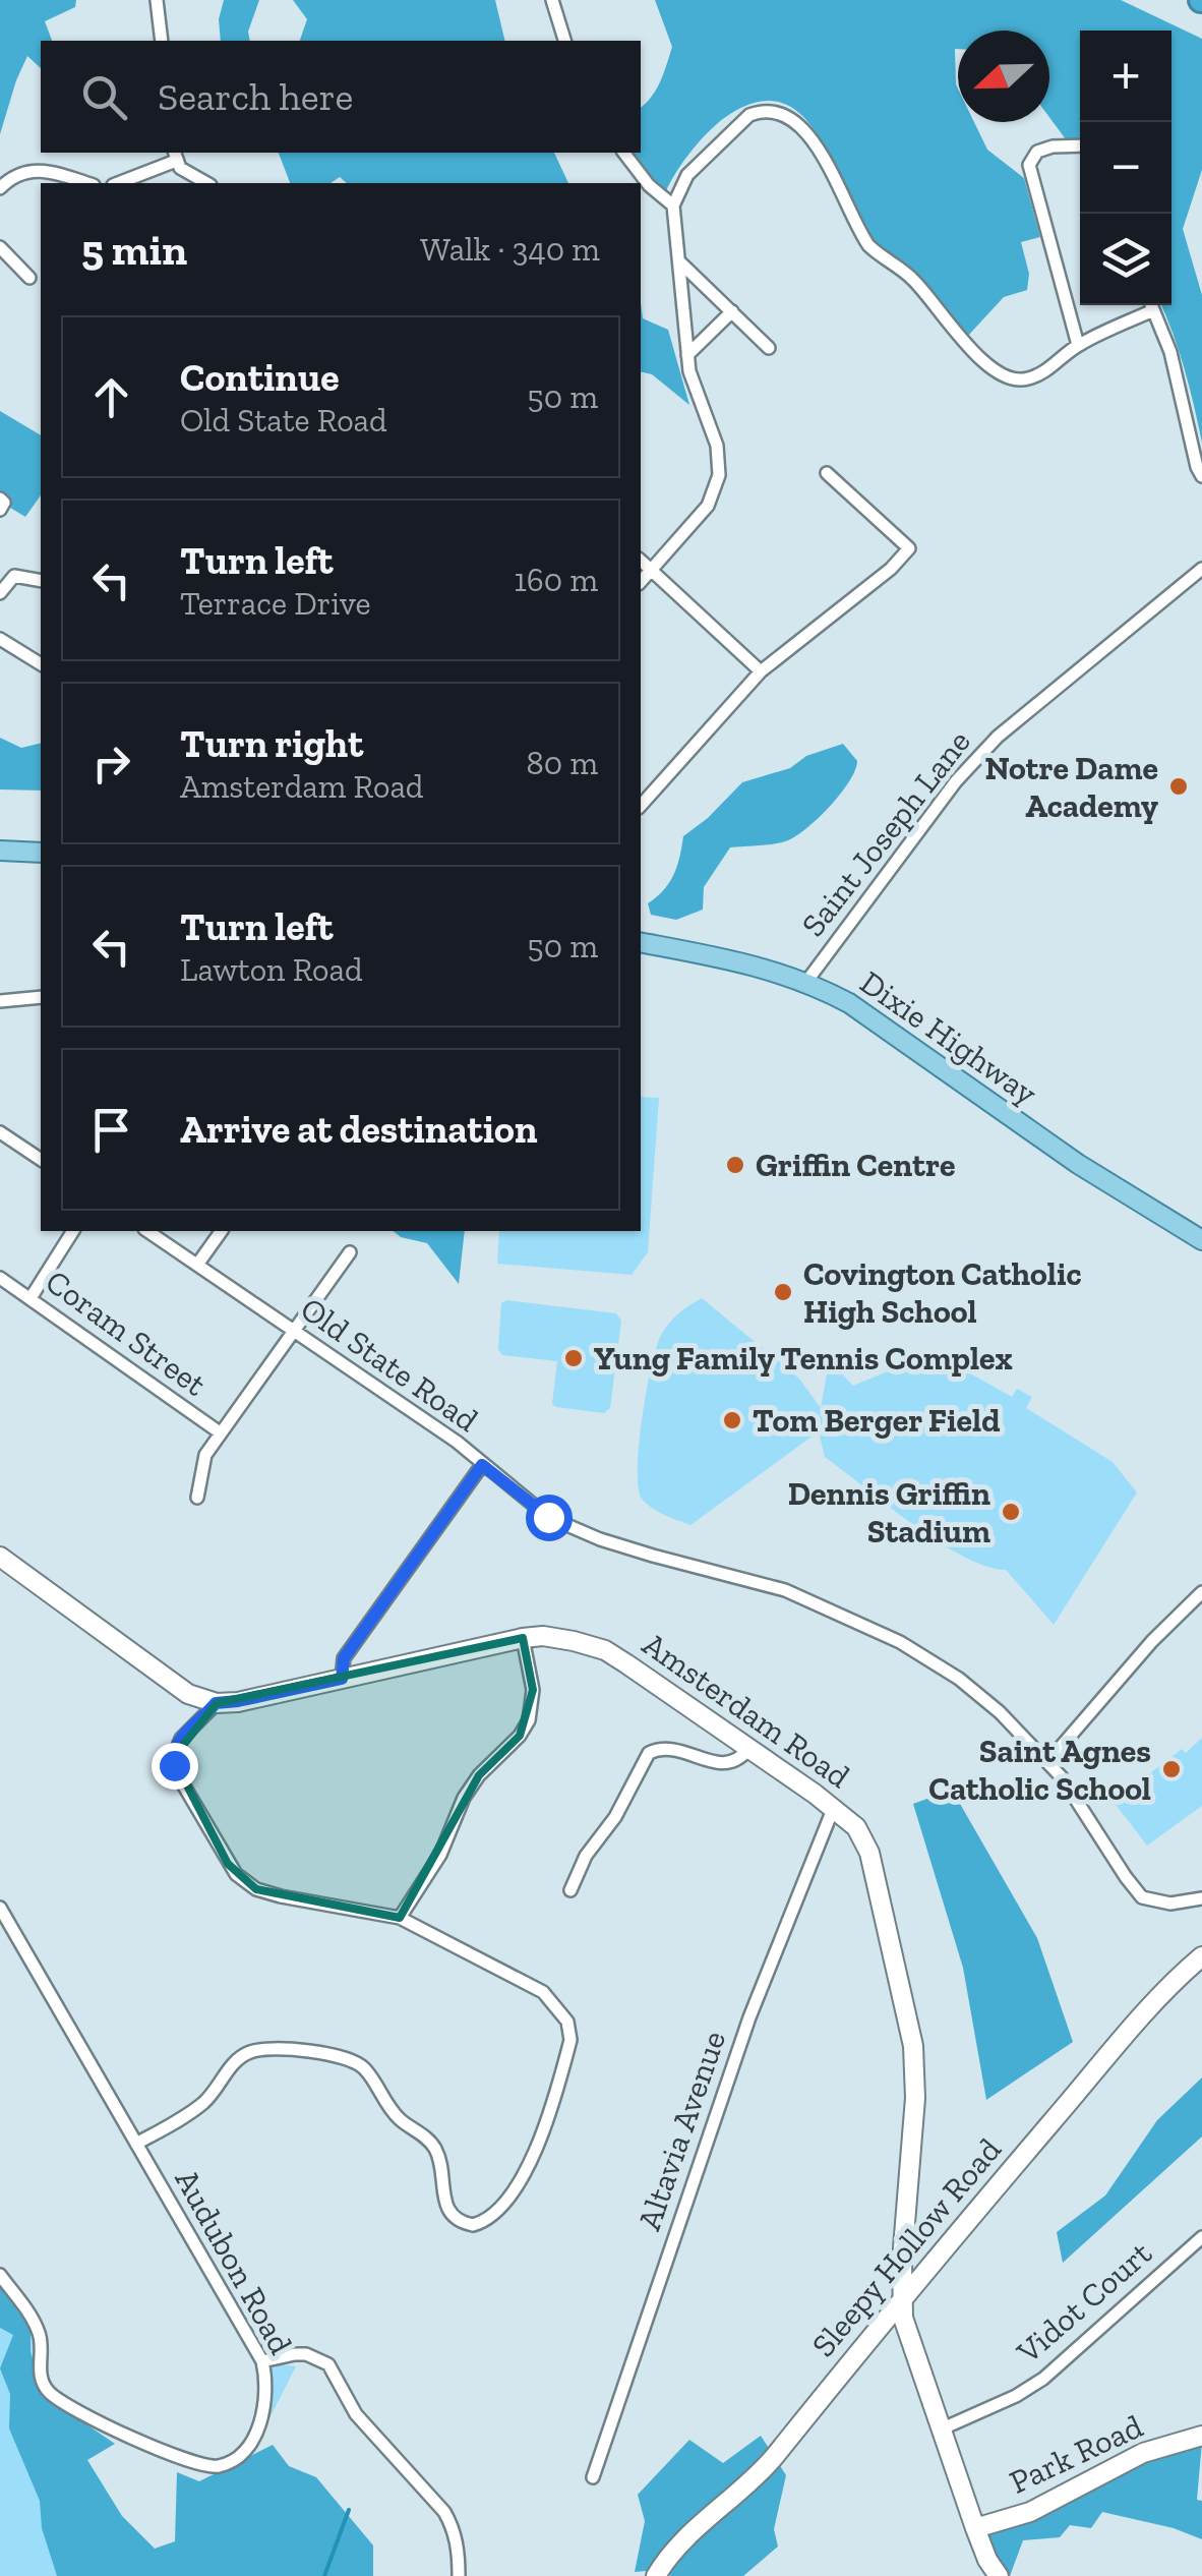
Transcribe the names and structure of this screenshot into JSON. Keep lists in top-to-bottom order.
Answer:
{
  "streets": {
    "main road": ["Dixie Highway"],
    "street": [
      "Saint Joseph Lane",
      "Coram Street",
      "Old State Road",
      "Amsterdam Road",
      "Altavia Avenue",
      "Sleepy Hollow Road",
      "Audubon Road",
      "Vidot Court",
      "Park Road"
    ]
  },
  "crossings": [
    ["Saint Joseph Lane", "Dixie Highway"],
    ["Amsterdam Road", "Altavia Avenue"],
    ["Amsterdam Road", "Sleepy Hollow Road"],
    ["Amsterdam Road", "Vidot Court"],
    ["Amsterdam Road", "Park Road"]
  ],
  "places": [
    "Notre Dame Academy",
    "Griffin Centre",
    "Covington Catholic High School",
    "Yung Family Tennis Complex",
    "Tom Berger Field",
    "Dennis Griffin Stadium",
    "Saint Agnes Catholic School"
  ],
  "north": "left",
  "page": {
    "map_buttons": ["+", "−"],
    "search": "Search here",
    "heading": ["5 min", "Walk · 340 m"],
    "list": [
      ["Continue", "Old State Road", "50 m"],
      ["Turn left", "Terrace Drive", "160 m"],
      ["Turn right", "Amsterdam Road", "80 m"],
      ["Turn left", "Lawton Road", "50 m"],
      "Arrive at destination"
    ]
  }
}
